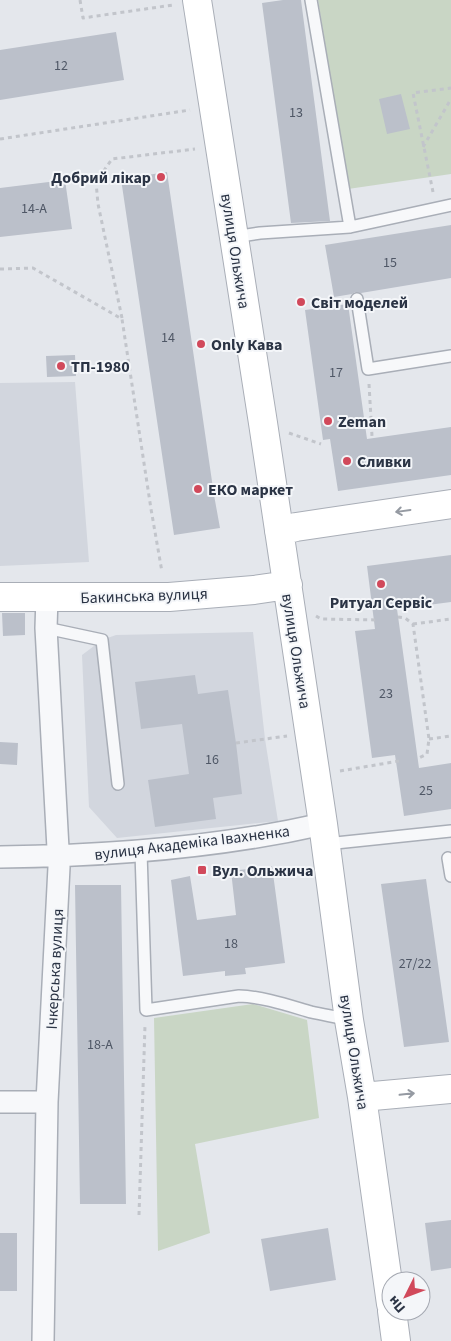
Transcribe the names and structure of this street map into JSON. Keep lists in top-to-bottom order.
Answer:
{
  "streets": {
    "main road": ["вулиця Ольжича", "Бакинська вулиця"],
    "street": ["вулиця Академіка Івахненка", "Ічкерська вулиця"]
  },
  "crossings": [
    ["вулиця Ольжича", "Бакинська вулиця"],
    ["вулиця Ольжича", "вулиця Академіка Івахненка"],
    ["Бакинська вулиця", "Ічкерська вулиця"],
    ["вулиця Академіка Івахненка", "Ічкерська вулиця"]
  ],
  "places": {
    "other": [
      "Добрий лікар",
      "Світ моделей",
      "Only Кава",
      "ТП-1980",
      "Zeman",
      "Сливки",
      "ЕКО маркет",
      "Ритуал Сервіс"
    ],
    "transit": ["Вул. Ольжича"]
  },
  "house_numbers": [
    "12",
    "13",
    "14-А",
    "15",
    "14",
    "17",
    "23",
    "16",
    "25",
    "18",
    "27/22",
    "18-А"
  ],
  "north": "bottom left"
}
